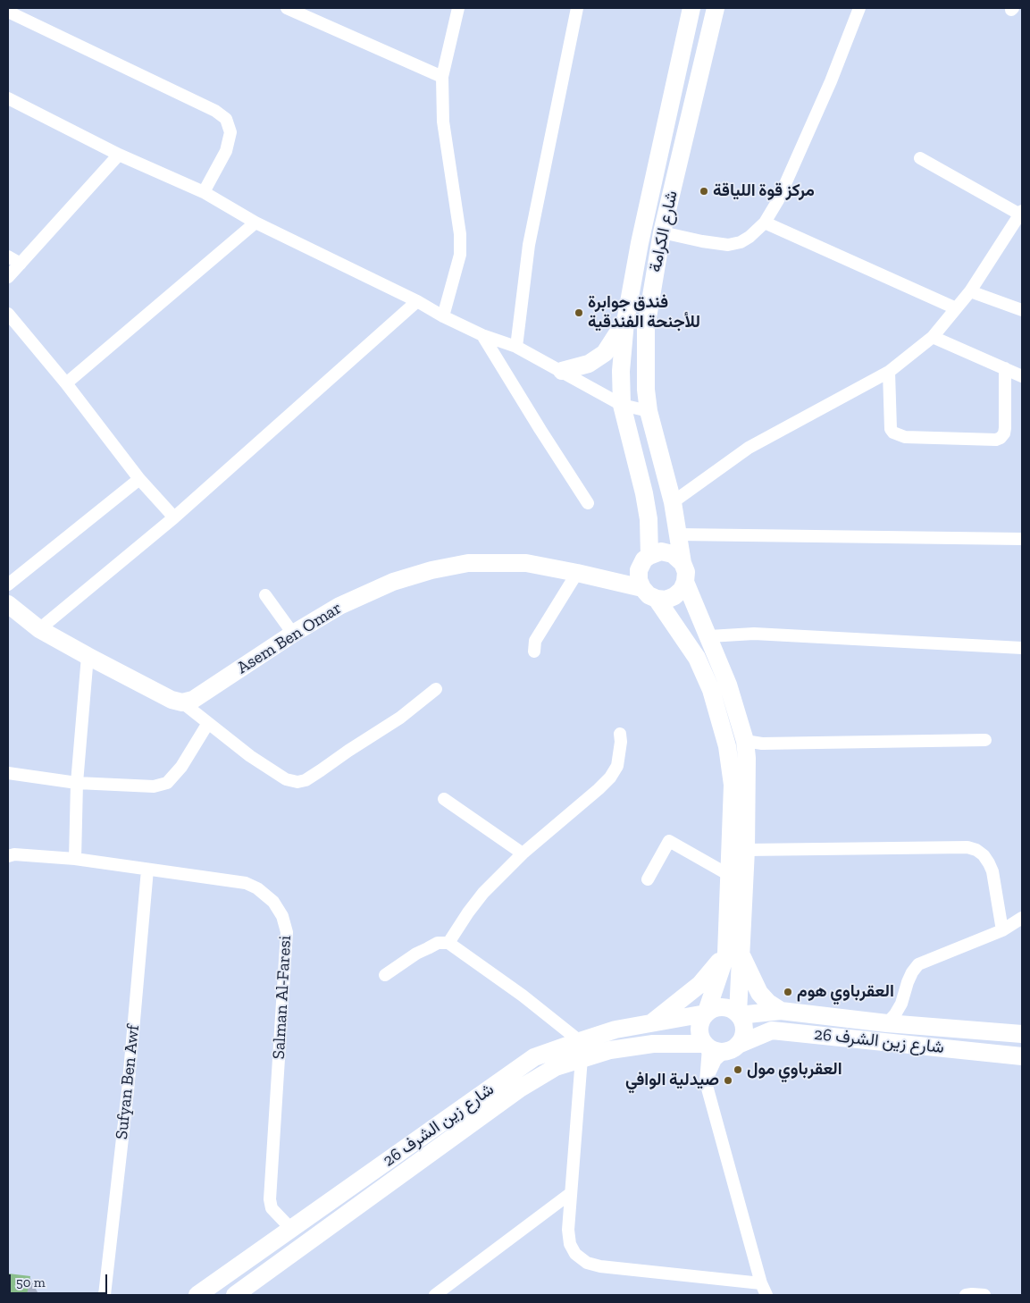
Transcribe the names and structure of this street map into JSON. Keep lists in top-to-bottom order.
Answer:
{
  "streets": {
    "street": [
      "شارع الكرامة",
      "Asem Ben Omar",
      "Salman Al-Faresi",
      "شارع زين الشرف 26",
      "Sufyan Ben Awf"
    ]
  },
  "crossings": [
    ["شارع الكرامة", "Asem Ben Omar"],
    ["Salman Al-Faresi", "شارع زين الشرف 26"],
    ["Salman Al-Faresi", "Sufyan Ben Awf"]
  ],
  "places": [
    "مركز قوة اللياقة",
    "فندق جوابرة للأجنحة الفندقية",
    "العقرباوي هوم",
    "العقرباوي مول",
    "صيدلية الوافي"
  ],
  "scale_bar": "50 m"
}
